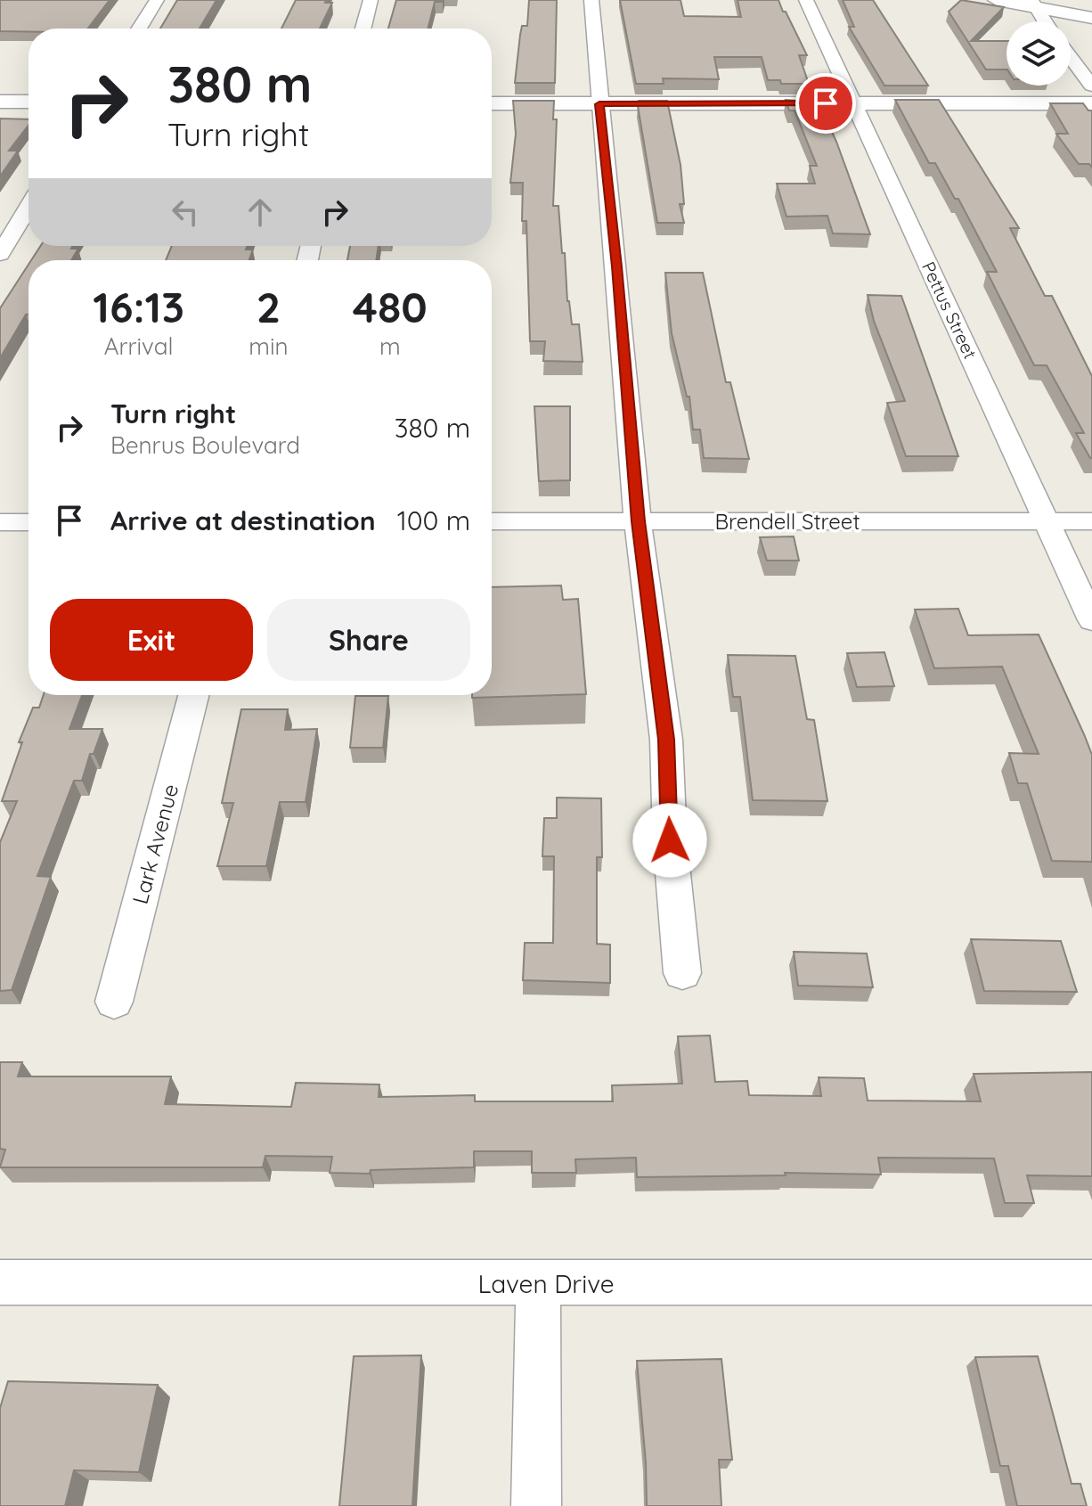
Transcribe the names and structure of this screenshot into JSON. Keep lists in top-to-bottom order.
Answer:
{
  "streets": {
    "street": [
      "Pettus Street",
      "Brendell Street",
      "Lark Avenue",
      "Laven Drive"
    ]
  },
  "crossings": [
    ["Pettus Street", "Brendell Street"]
  ],
  "page": {
    "turn": ["380 m", "Turn right"],
    "eta": [
      "16:13",
      "Arrival",
      "2",
      "min",
      "480",
      "m"
    ],
    "list": [
      {
        "name": "Turn right",
        "note": "Benrus Boulevard",
        "value": "380 m"
      },
      {
        "name": "Arrive at destination",
        "value": "100 m"
      }
    ],
    "buttons": ["Exit", "Share"]
  }
}
